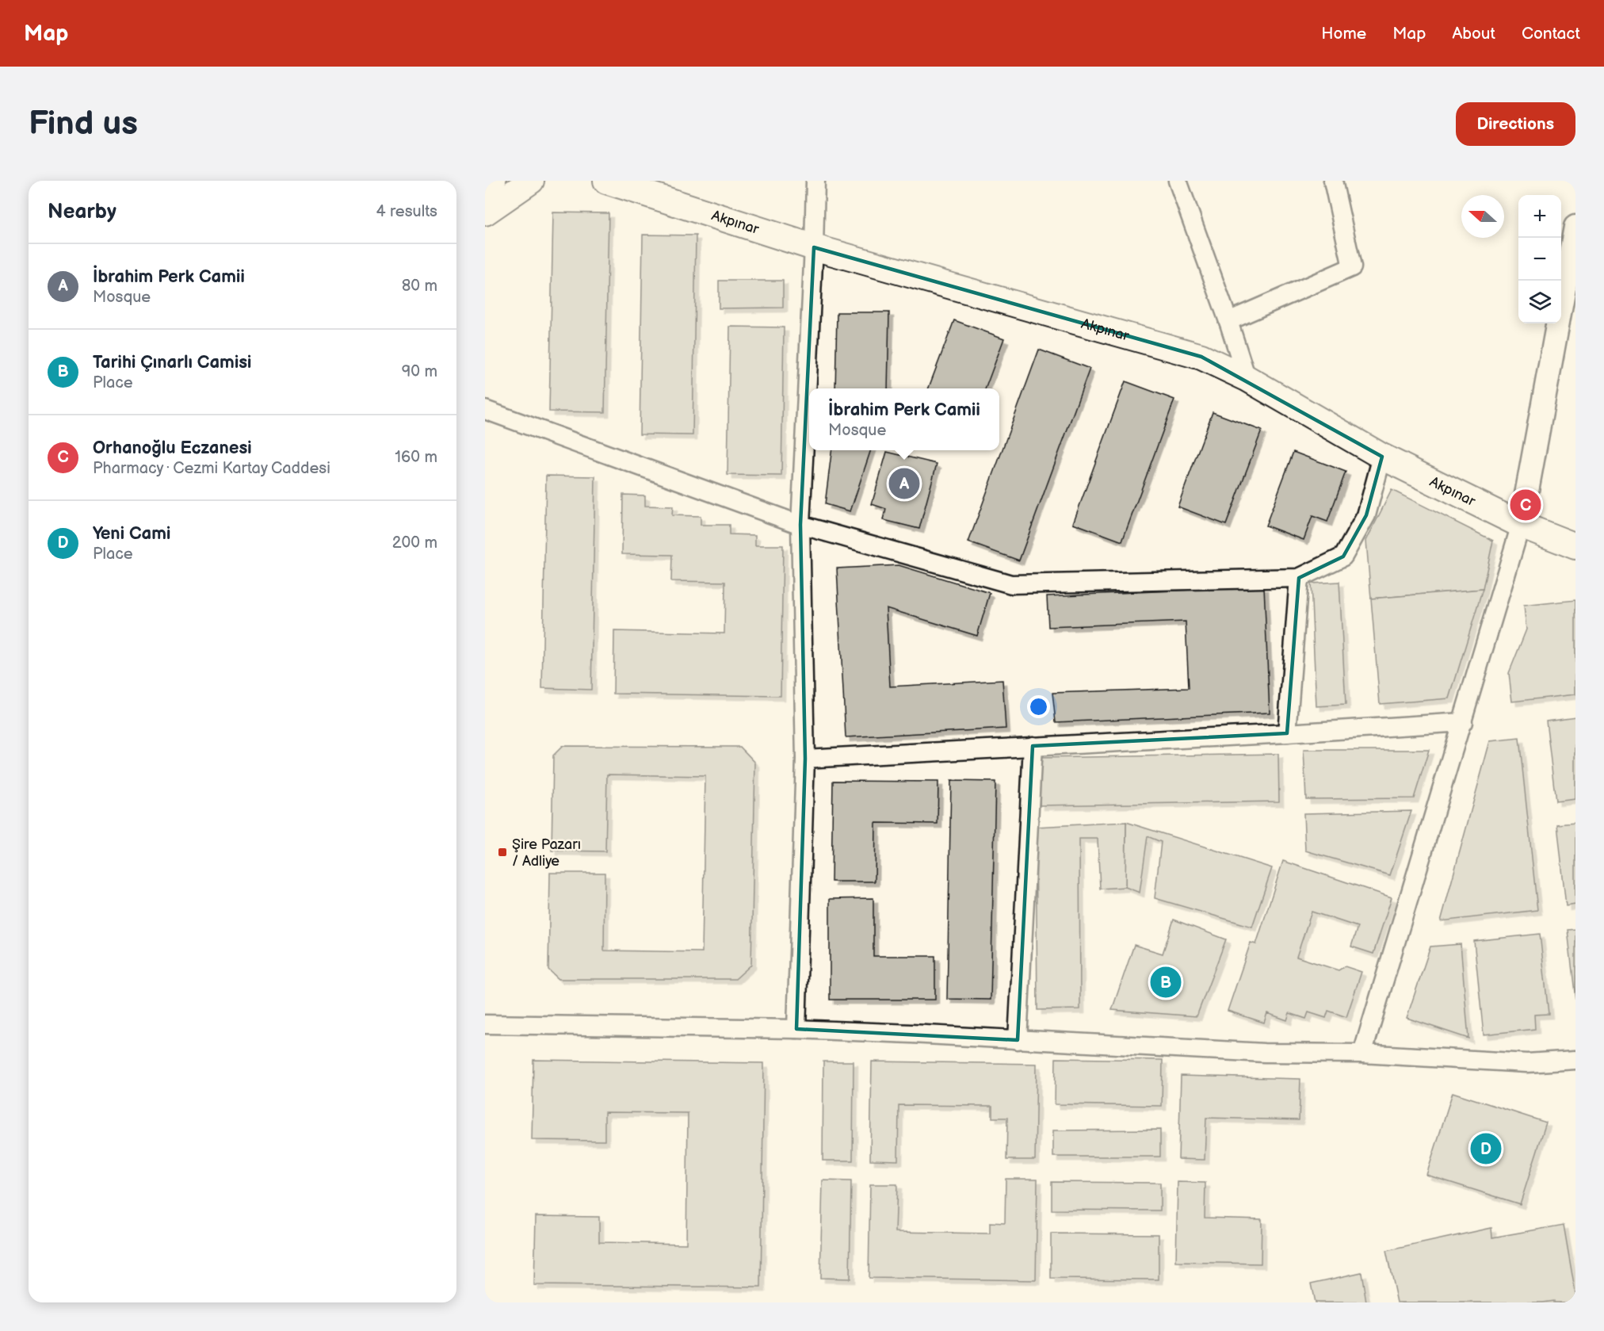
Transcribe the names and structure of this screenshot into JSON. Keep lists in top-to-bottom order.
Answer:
{
  "streets": {
    "main road": ["Akpınar"]
  },
  "places": {
    "transit": ["Şire Pazarı / Adliye"]
  },
  "north": "left",
  "page": {
    "header": "Map",
    "nav": [
      "Home",
      "Map",
      "About",
      "Contact"
    ],
    "buttons": "Directions",
    "title": "Find us",
    "heading": ["Nearby", "4 results"],
    "map_buttons": ["+", "−"],
    "list": [
      {
        "mark": "A",
        "name": "İbrahim Perk Camii",
        "note": "Mosque",
        "value": "80 m"
      },
      {
        "mark": "B",
        "name": "Tarihi Çınarlı Camisi",
        "note": "Place",
        "value": "90 m"
      },
      {
        "mark": "C",
        "name": "Orhanoğlu Eczanesi",
        "note": "Pharmacy · Cezmi Kartay Caddesi",
        "value": "160 m"
      },
      {
        "mark": "D",
        "name": "Yeni Cami",
        "note": "Place",
        "value": "200 m"
      }
    ],
    "popup": ["İbrahim Perk Camii", "Mosque"],
    "pins": [
      "A",
      "C",
      "B",
      "D"
    ]
  }
}
